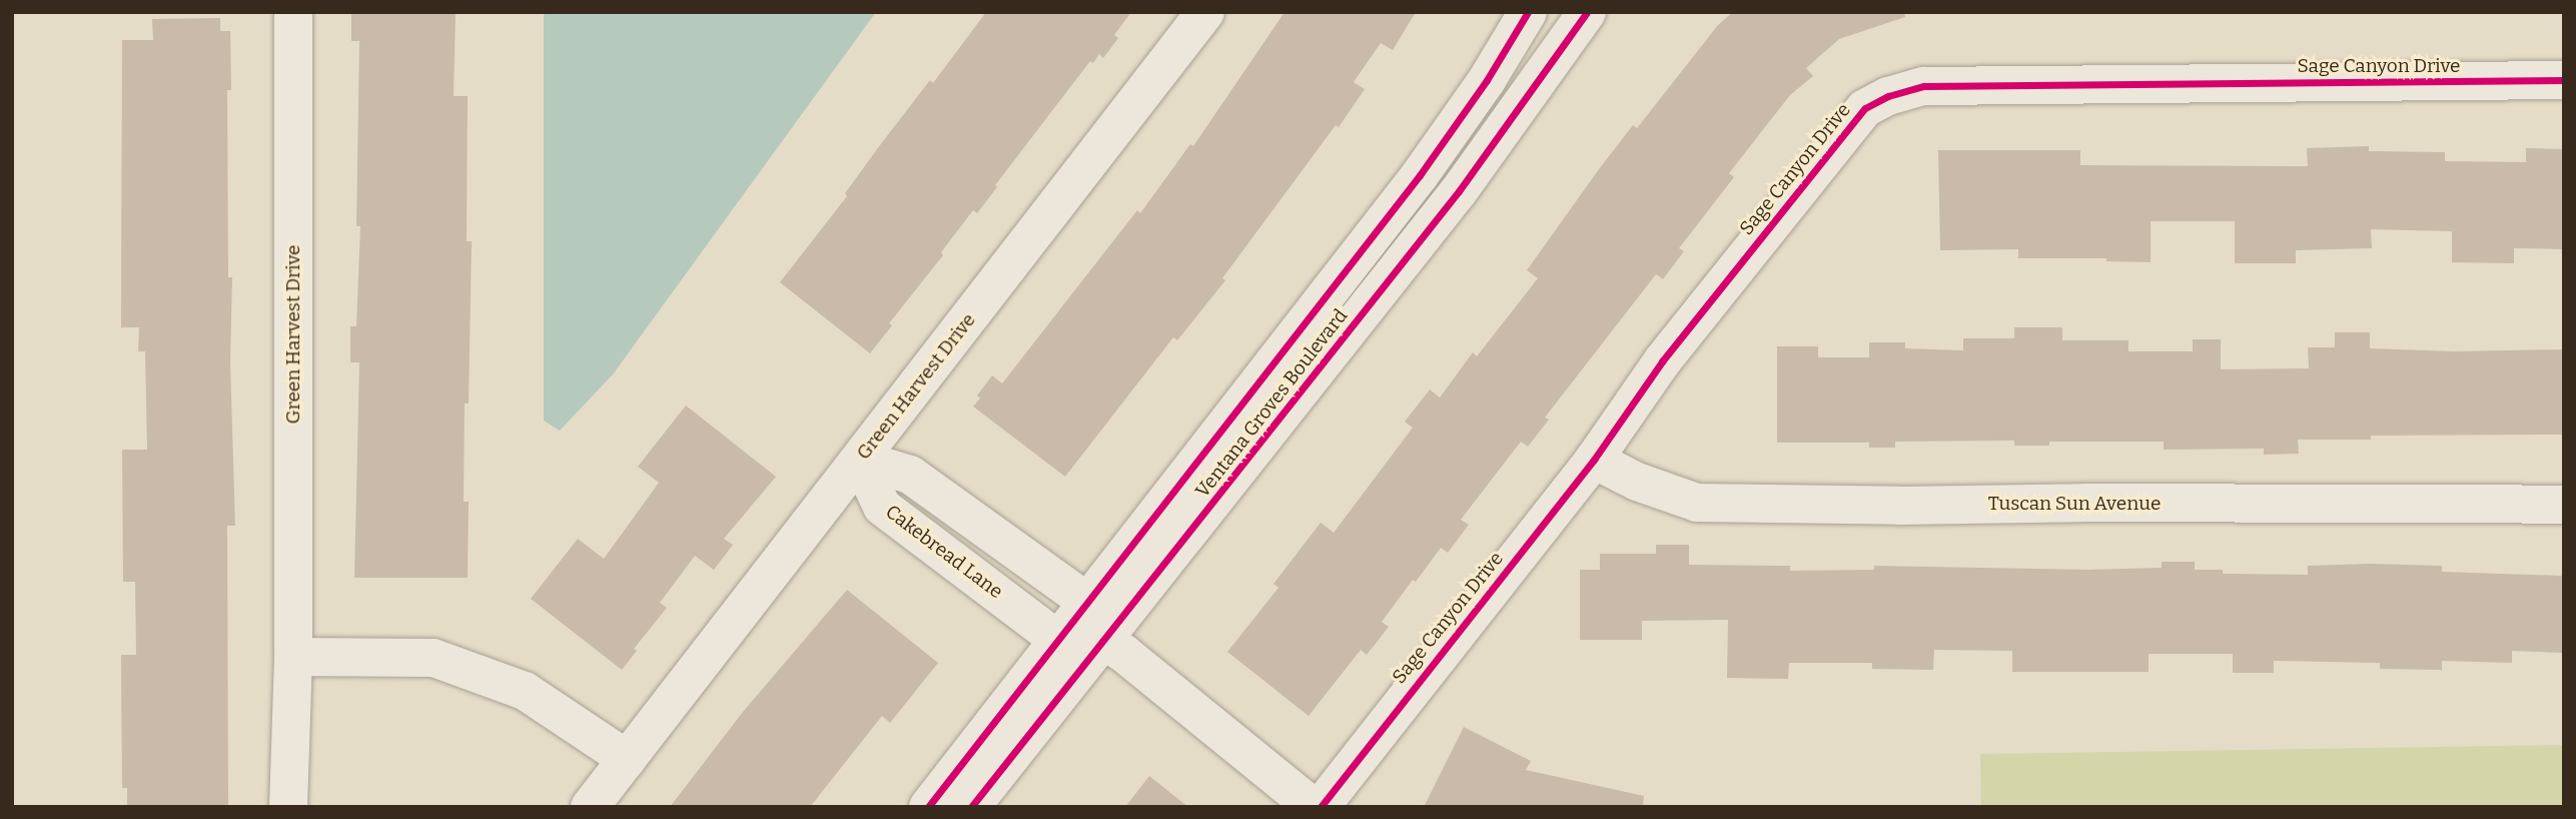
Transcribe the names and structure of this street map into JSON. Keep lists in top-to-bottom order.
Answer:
{
  "streets": {
    "street": [
      "Sage Canyon Drive",
      "Green Harvest Drive",
      "Ventana Groves Boulevard",
      "Tuscan Sun Avenue",
      "Cakebread Lane"
    ]
  },
  "crossings": [
    ["Sage Canyon Drive", "Tuscan Sun Avenue"],
    ["Green Harvest Drive", "Cakebread Lane"],
    ["Ventana Groves Boulevard", "Cakebread Lane"]
  ]
}
